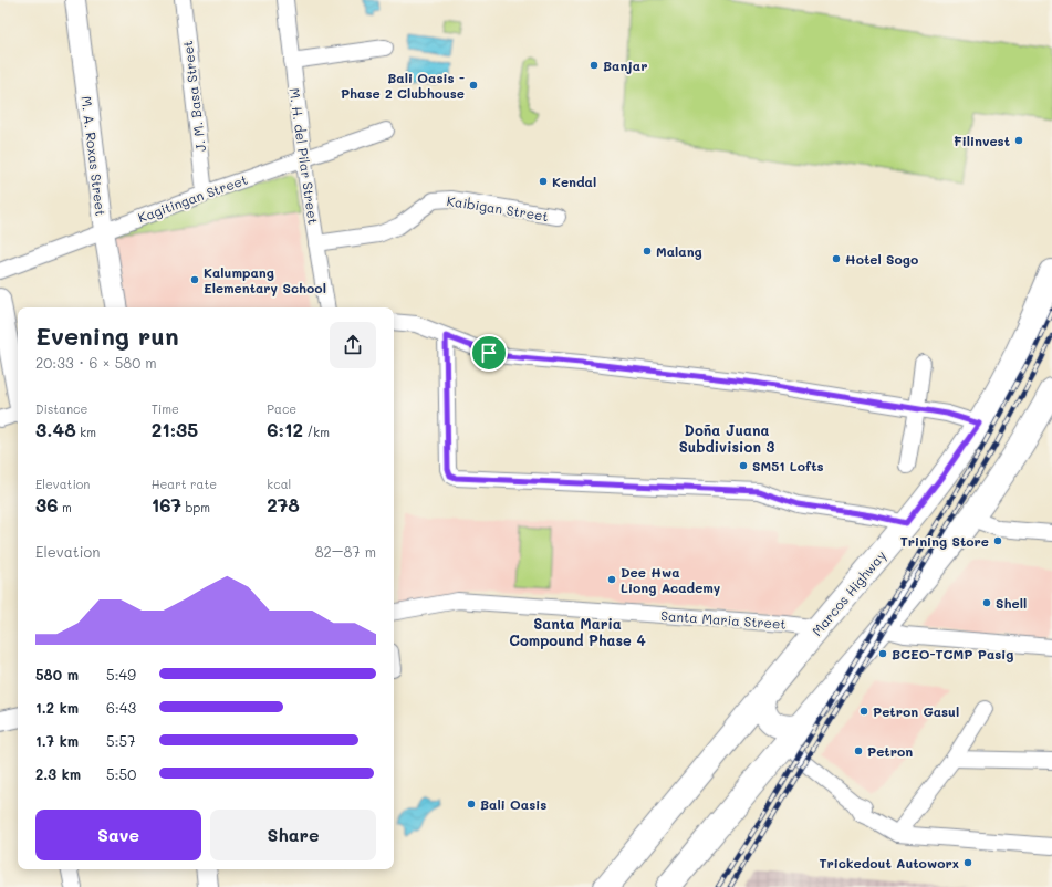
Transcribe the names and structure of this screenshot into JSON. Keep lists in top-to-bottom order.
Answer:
{
  "streets": {
    "main road": ["Marcos Highway"],
    "street": [
      "J. M. Basa Street",
      "M. A. Roxas Street",
      "M. H. del Pilar Street",
      "Kagitingan Street",
      "Kaibigan Street",
      "Santa Maria Street"
    ]
  },
  "crossings": [
    ["J. M. Basa Street", "Kagitingan Street"],
    ["M. A. Roxas Street", "Kagitingan Street"],
    ["M. H. del Pilar Street", "Kagitingan Street"],
    ["M. H. del Pilar Street", "Kaibigan Street"],
    ["Marcos Highway", "Santa Maria Street"]
  ],
  "districts": ["Doña Juana Subdivision 3", "Santa Maria Compound Phase 4"],
  "places": [
    "Banjar",
    "Bali Oasis - Phase 2 Clubhouse",
    "Filinvest",
    "Kendal",
    "Malang",
    "Hotel Sogo",
    "Kalumpang Elementary School",
    "SM51 Lofts",
    "Trining Store",
    "Dee Hwa Liong Academy",
    "Shell",
    "BCEO-TCMP Pasig",
    "Petron Gasul",
    "Petron",
    "Bali Oasis",
    "Trickedout Autoworx"
  ],
  "page": {
    "heading": ["Evening run", "20:33 · 6 × 580 m"],
    "stats": [
      ["Distance", "3.48 km"],
      ["Time", "21:35"],
      ["Pace", "6:12 /km"],
      ["Elevation", "36 m"],
      ["Heart rate", "167 bpm"],
      ["kcal", "278"]
    ],
    "chart": ["Elevation", "82–87 m"],
    "list": [
      {
        "name": "580 m",
        "note": "5:49"
      },
      {
        "name": "1.2 km",
        "note": "6:43"
      },
      {
        "name": "1.7 km",
        "note": "5:57"
      },
      {
        "name": "2.3 km",
        "note": "5:50"
      }
    ],
    "buttons": ["Save", "Share"]
  }
}
